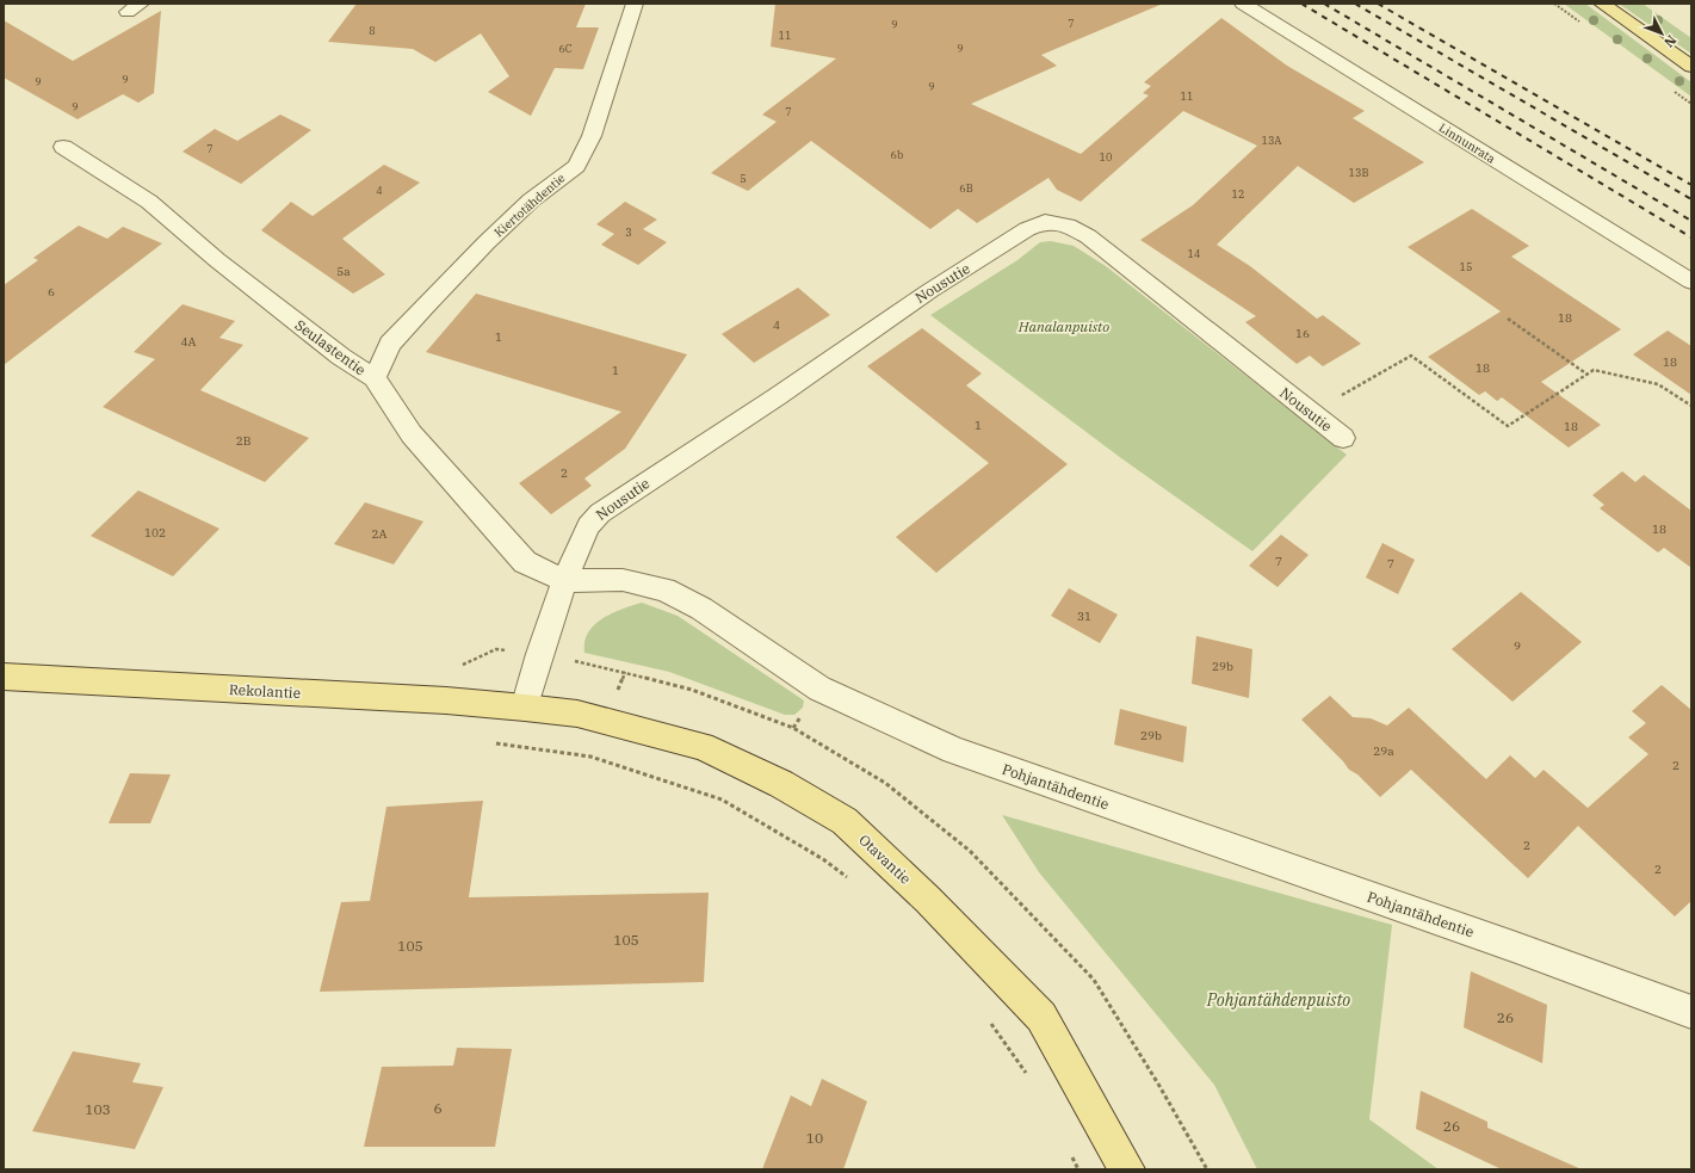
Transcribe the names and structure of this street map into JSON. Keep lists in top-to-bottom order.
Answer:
{
  "streets": {
    "main road": ["Rekolantie", "Otavantie"],
    "street": [
      "Linnunrata",
      "Kiertotähdentie",
      "Nousutie",
      "Seulastentie",
      "Pohjantähdentie"
    ]
  },
  "crossings": [
    ["Kiertotähdentie", "Seulastentie"],
    ["Nousutie", "Seulastentie"],
    ["Nousutie", "Pohjantähdentie"],
    ["Seulastentie", "Pohjantähdentie"],
    ["Rekolantie", "Otavantie"]
  ],
  "parks": ["Hanalanpuisto", "Pohjantähdenpuisto"],
  "house_numbers": [
    "7",
    "9",
    "8",
    "11",
    "6C",
    "9",
    "9",
    "9",
    "9",
    "11",
    "9",
    "7",
    "13A",
    "7",
    "6b",
    "10",
    "13B",
    "5",
    "6B",
    "4",
    "12",
    "3",
    "14",
    "15",
    "5a",
    "6",
    "18",
    "4",
    "16",
    "1",
    "4A",
    "18",
    "18",
    "1",
    "1",
    "18",
    "2B",
    "2",
    "18",
    "102",
    "2A",
    "7",
    "7",
    "31",
    "9",
    "29b",
    "29b",
    "29a",
    "2",
    "2",
    "2",
    "105",
    "105",
    "26",
    "6",
    "103",
    "26",
    "10"
  ],
  "north": "bottom right"
}
